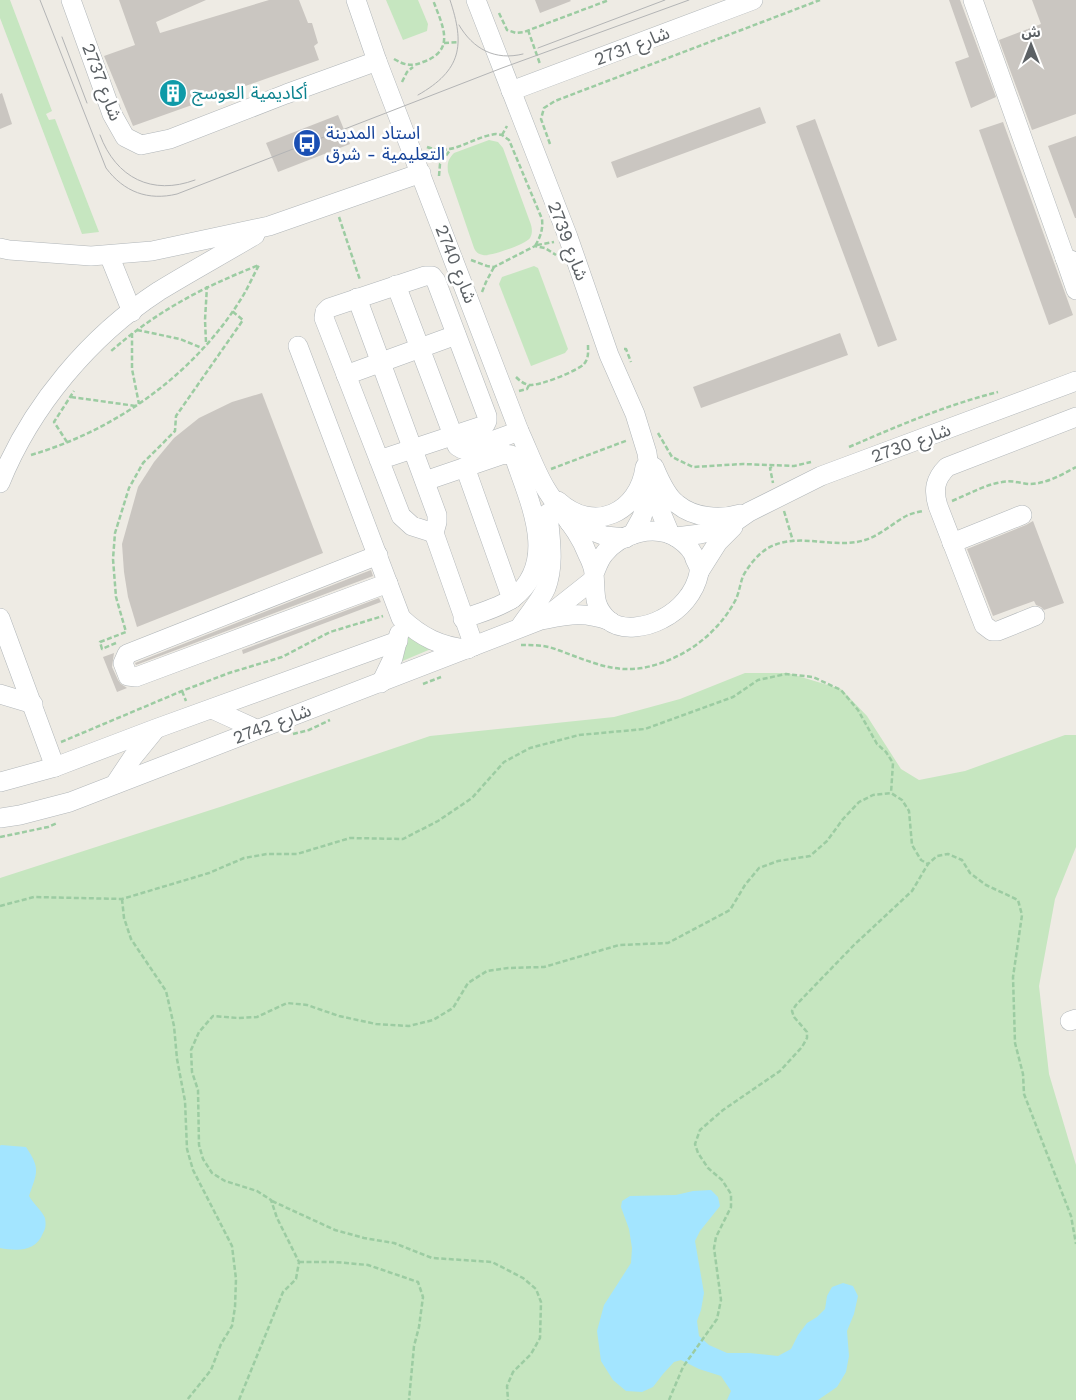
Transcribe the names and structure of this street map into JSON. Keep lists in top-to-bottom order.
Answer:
{
  "streets": {
    "street": [
      "شارع 2731",
      "شارع 2737",
      "شارع 2739",
      "شارع 2740",
      "شارع 2730",
      "شارع 2742"
    ]
  },
  "crossings": [
    ["شارع 2731", "شارع 2739"],
    ["شارع 2737", "شارع 2740"],
    ["شارع 2739", "شارع 2740"],
    ["شارع 2739", "شارع 2730"],
    ["شارع 2739", "شارع 2742"],
    ["شارع 2740", "شارع 2730"],
    ["شارع 2740", "شارع 2742"],
    ["شارع 2730", "شارع 2742"]
  ],
  "places": {
    "building": ["أكاديمية العوسج"],
    "bus stop": ["استاد المدينة التعليمية - شرق"]
  },
  "north": "top"
}
